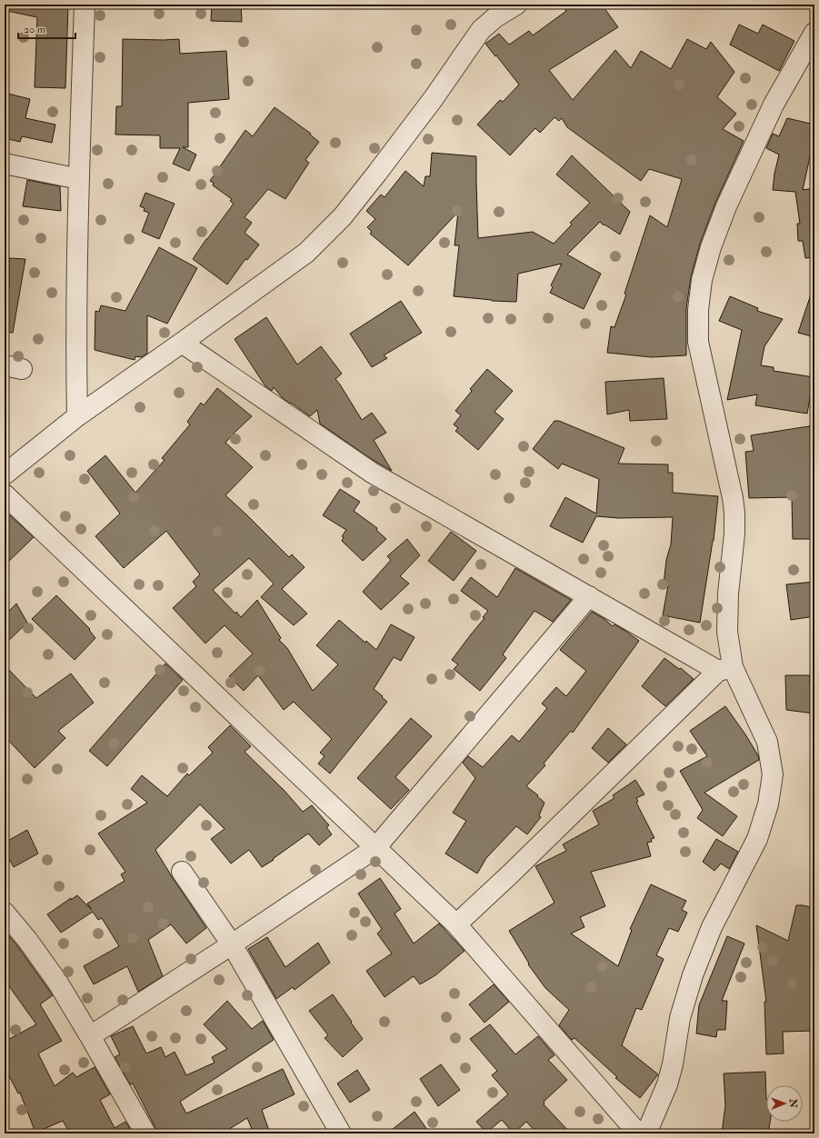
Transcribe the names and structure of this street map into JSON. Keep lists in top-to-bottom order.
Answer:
{
  "scale_bar": "20 m",
  "north": "right"
}
